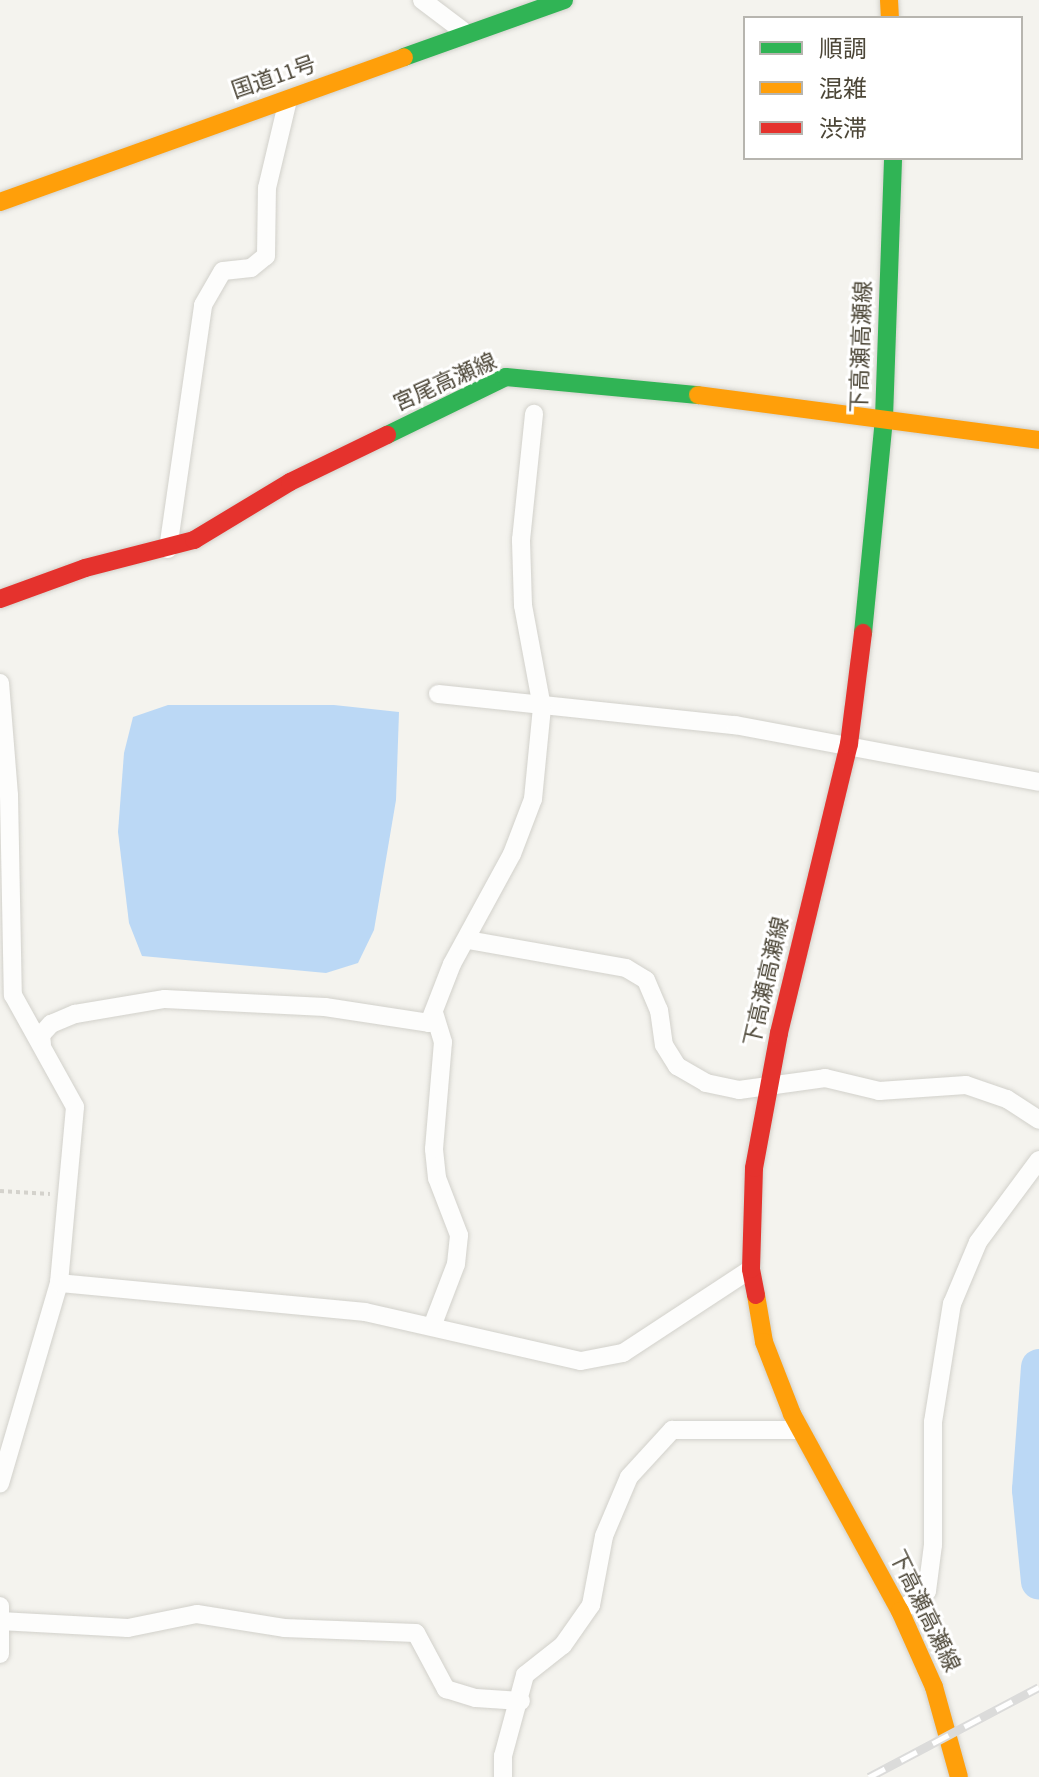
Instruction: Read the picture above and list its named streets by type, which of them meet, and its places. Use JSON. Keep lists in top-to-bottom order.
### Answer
{
  "streets": {
    "main road": ["国道11号", "下高瀬高瀬線", "宮尾高瀬線"]
  },
  "crossings": [
    ["下高瀬高瀬線", "宮尾高瀬線"]
  ],
  "legend": ["順調", "混雑", "渋滞"]
}
